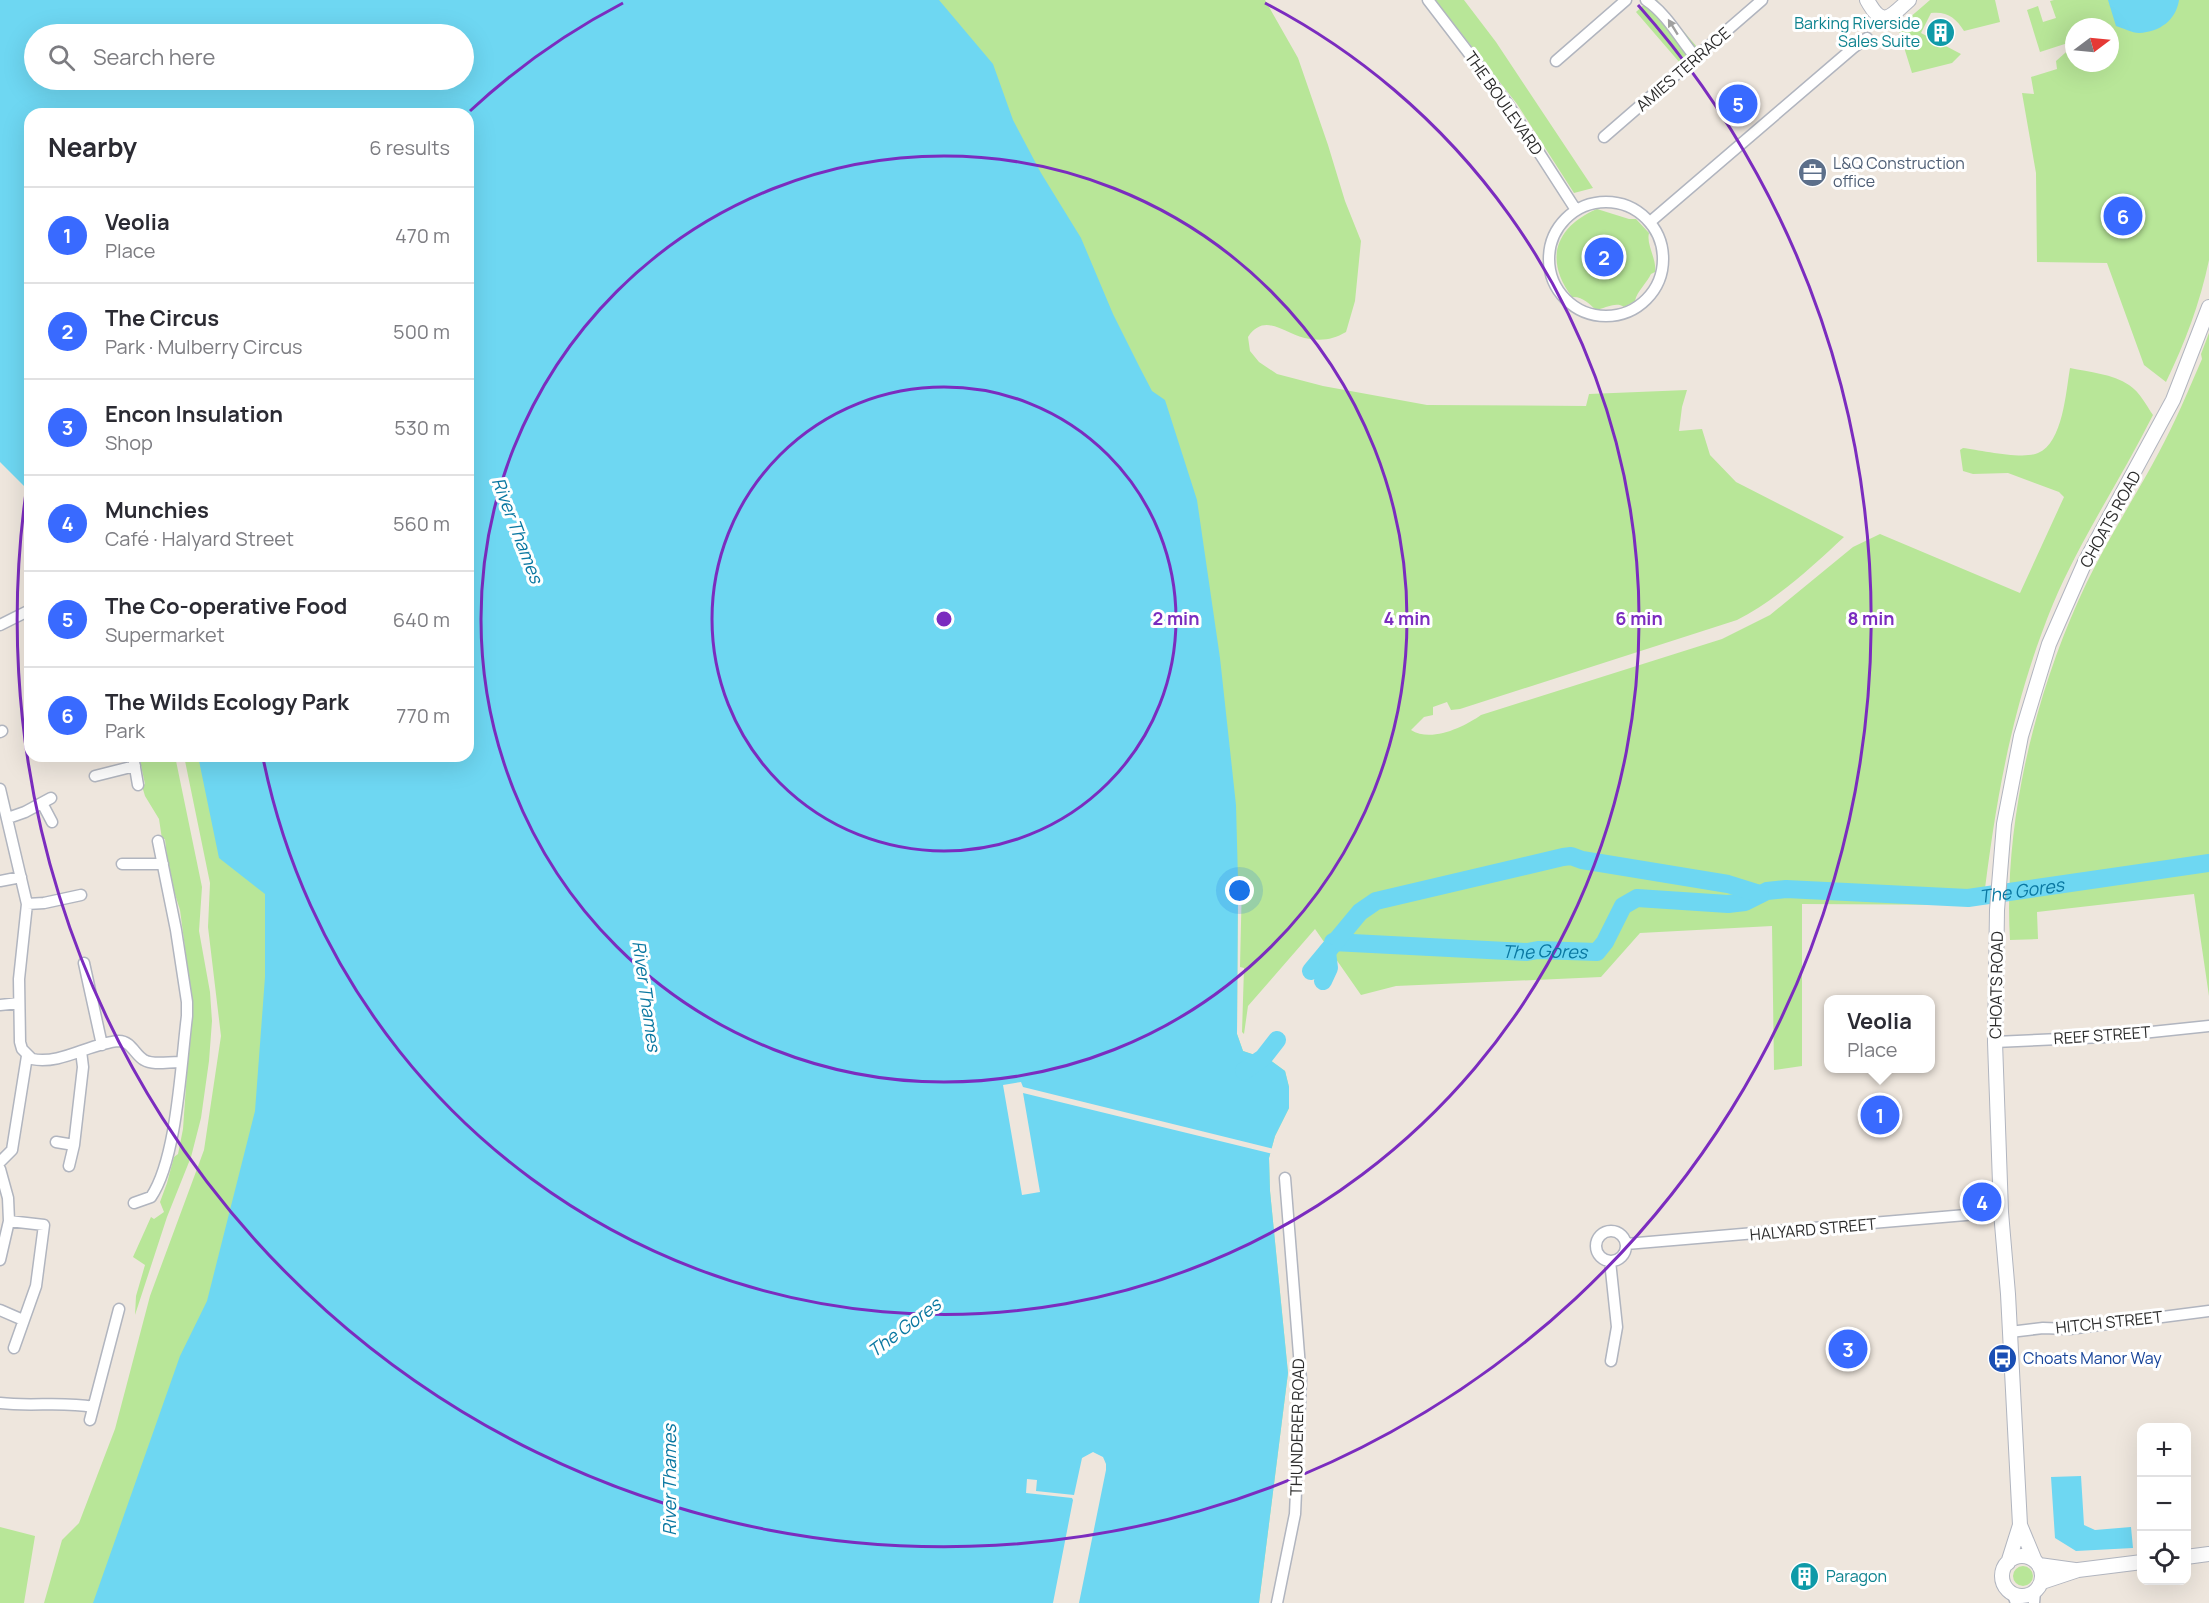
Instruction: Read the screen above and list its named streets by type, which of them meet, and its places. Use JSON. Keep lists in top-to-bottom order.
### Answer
{
  "streets": {
    "street": [
      "AMIES TERRACE",
      "THE BOULEVARD",
      "CHOATS ROAD",
      "REEF STREET",
      "HALYARD STREET",
      "HITCH STREET",
      "THUNDERER ROAD"
    ]
  },
  "crossings": [
    ["CHOATS ROAD", "REEF STREET"],
    ["CHOATS ROAD", "HALYARD STREET"],
    ["CHOATS ROAD", "HITCH STREET"]
  ],
  "water": ["River Thames", "The Gores"],
  "places": {
    "building": ["Barking Riverside Sales Suite", "Paragon"],
    "office": ["L&Q Construction office"],
    "bus stop": ["Choats Manor Way"]
  },
  "north": "right",
  "page": {
    "search": "Search here",
    "pins": [
      "5",
      "6",
      "2",
      "1",
      "4",
      "3"
    ],
    "heading": ["Nearby", "6 results"],
    "list": [
      {
        "mark": "1",
        "name": "Veolia",
        "note": "Place",
        "value": "470 m"
      },
      {
        "mark": "2",
        "name": "The Circus",
        "note": "Park · Mulberry Circus",
        "value": "500 m"
      },
      {
        "mark": "3",
        "name": "Encon Insulation",
        "note": "Shop",
        "value": "530 m"
      },
      {
        "mark": "4",
        "name": "Munchies",
        "note": "Café · Halyard Street",
        "value": "560 m"
      },
      {
        "mark": "5",
        "name": "The Co-operative Food",
        "note": "Supermarket",
        "value": "640 m"
      },
      {
        "mark": "6",
        "name": "The Wilds Ecology Park",
        "note": "Park",
        "value": "770 m"
      }
    ],
    "popup": ["Veolia", "Place"],
    "map_buttons": ["+", "−"]
  },
  "rings": [
    "2 min",
    "4 min",
    "6 min",
    "8 min"
  ]
}
